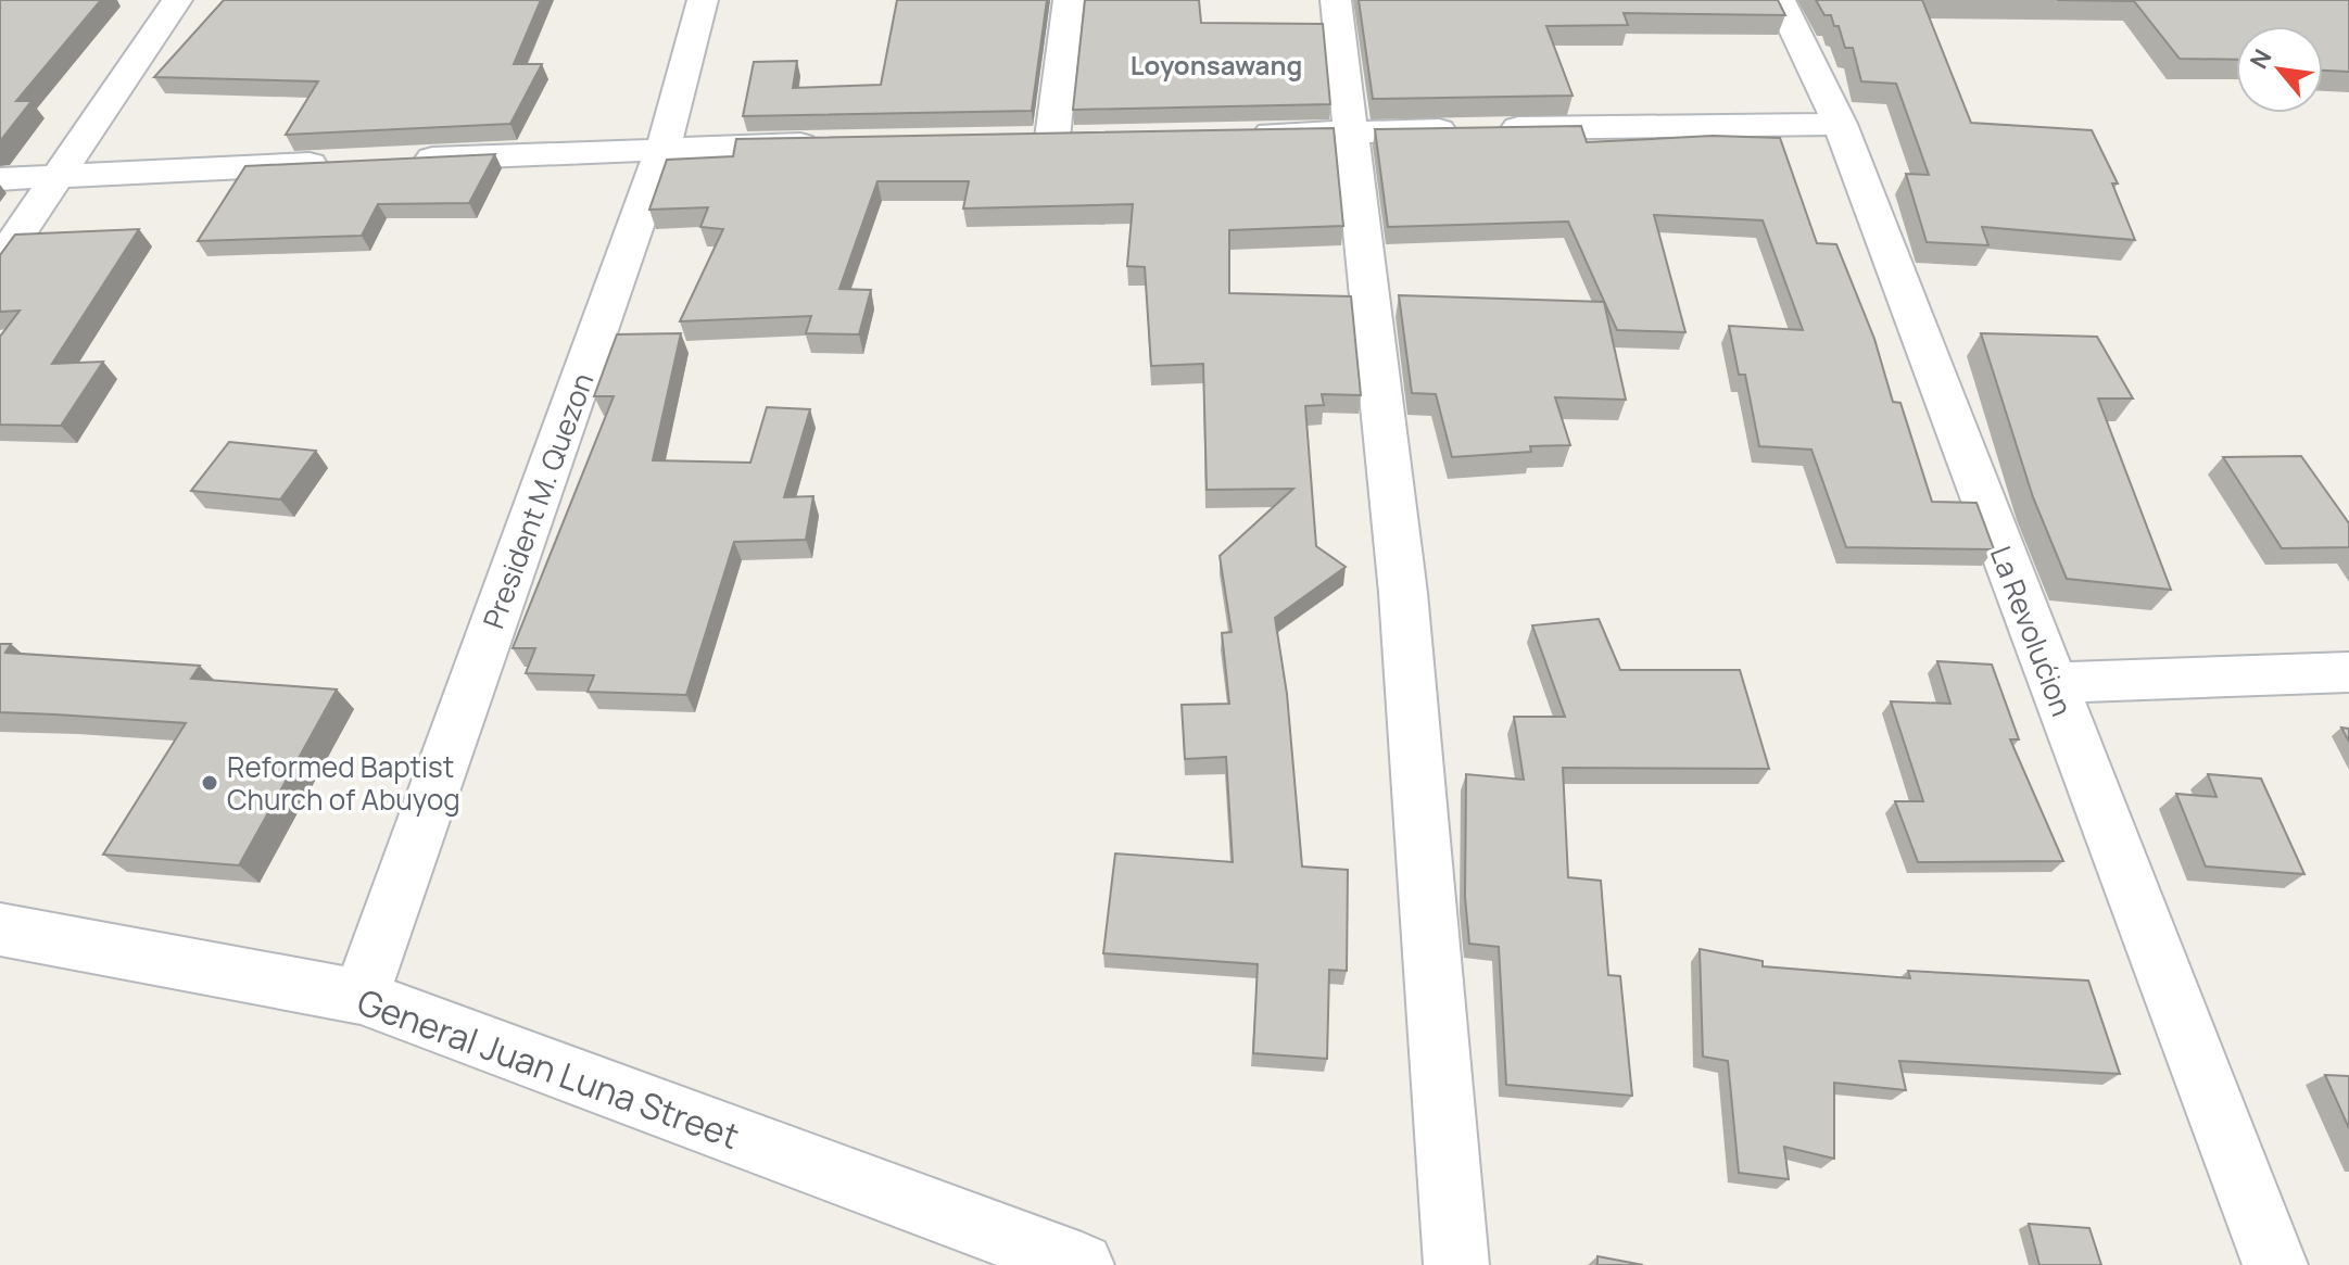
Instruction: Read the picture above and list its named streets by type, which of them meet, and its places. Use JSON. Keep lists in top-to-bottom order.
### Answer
{
  "streets": {
    "street": ["President M. Quezon", "La Revolućion", "General Juan Luna Street"]
  },
  "crossings": [
    ["President M. Quezon", "General Juan Luna Street"]
  ],
  "districts": ["Loyonsawang"],
  "places": ["Reformed Baptist Church of Abuyog"],
  "north": "top left"
}
